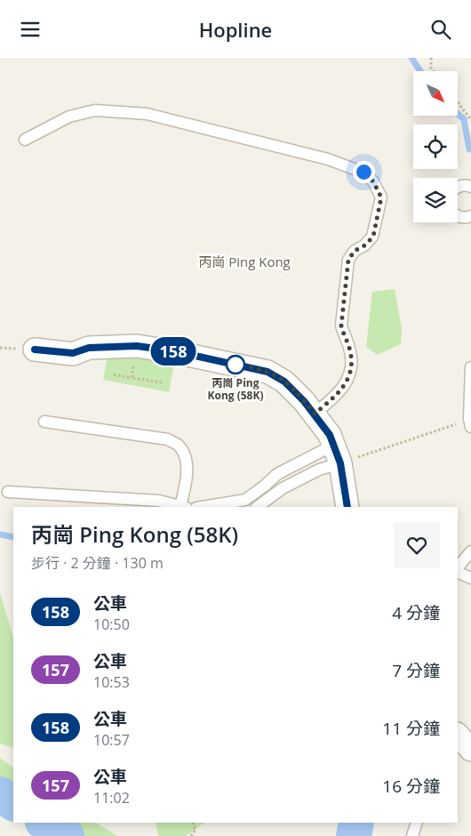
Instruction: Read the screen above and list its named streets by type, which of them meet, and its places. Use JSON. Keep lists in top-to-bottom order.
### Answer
{
  "districts": ["丙崗 Ping Kong"],
  "places": ["丙崗 Ping Kong (58K)"],
  "lines": ["bus line 158"],
  "north": "bottom right",
  "page": {
    "header": "Hopline",
    "on_map": "158",
    "heading": ["丙崗 Ping Kong (58K)", "步行 · 2 分鐘 · 130 m"],
    "list": [
      {
        "mark": "158",
        "name": "公車",
        "note": "10:50",
        "value": "4 分鐘"
      },
      {
        "mark": "157",
        "name": "公車",
        "note": "10:53",
        "value": "7 分鐘"
      },
      {
        "mark": "158",
        "name": "公車",
        "note": "10:57",
        "value": "11 分鐘"
      },
      {
        "mark": "157",
        "name": "公車",
        "note": "11:02",
        "value": "16 分鐘"
      }
    ]
  }
}
